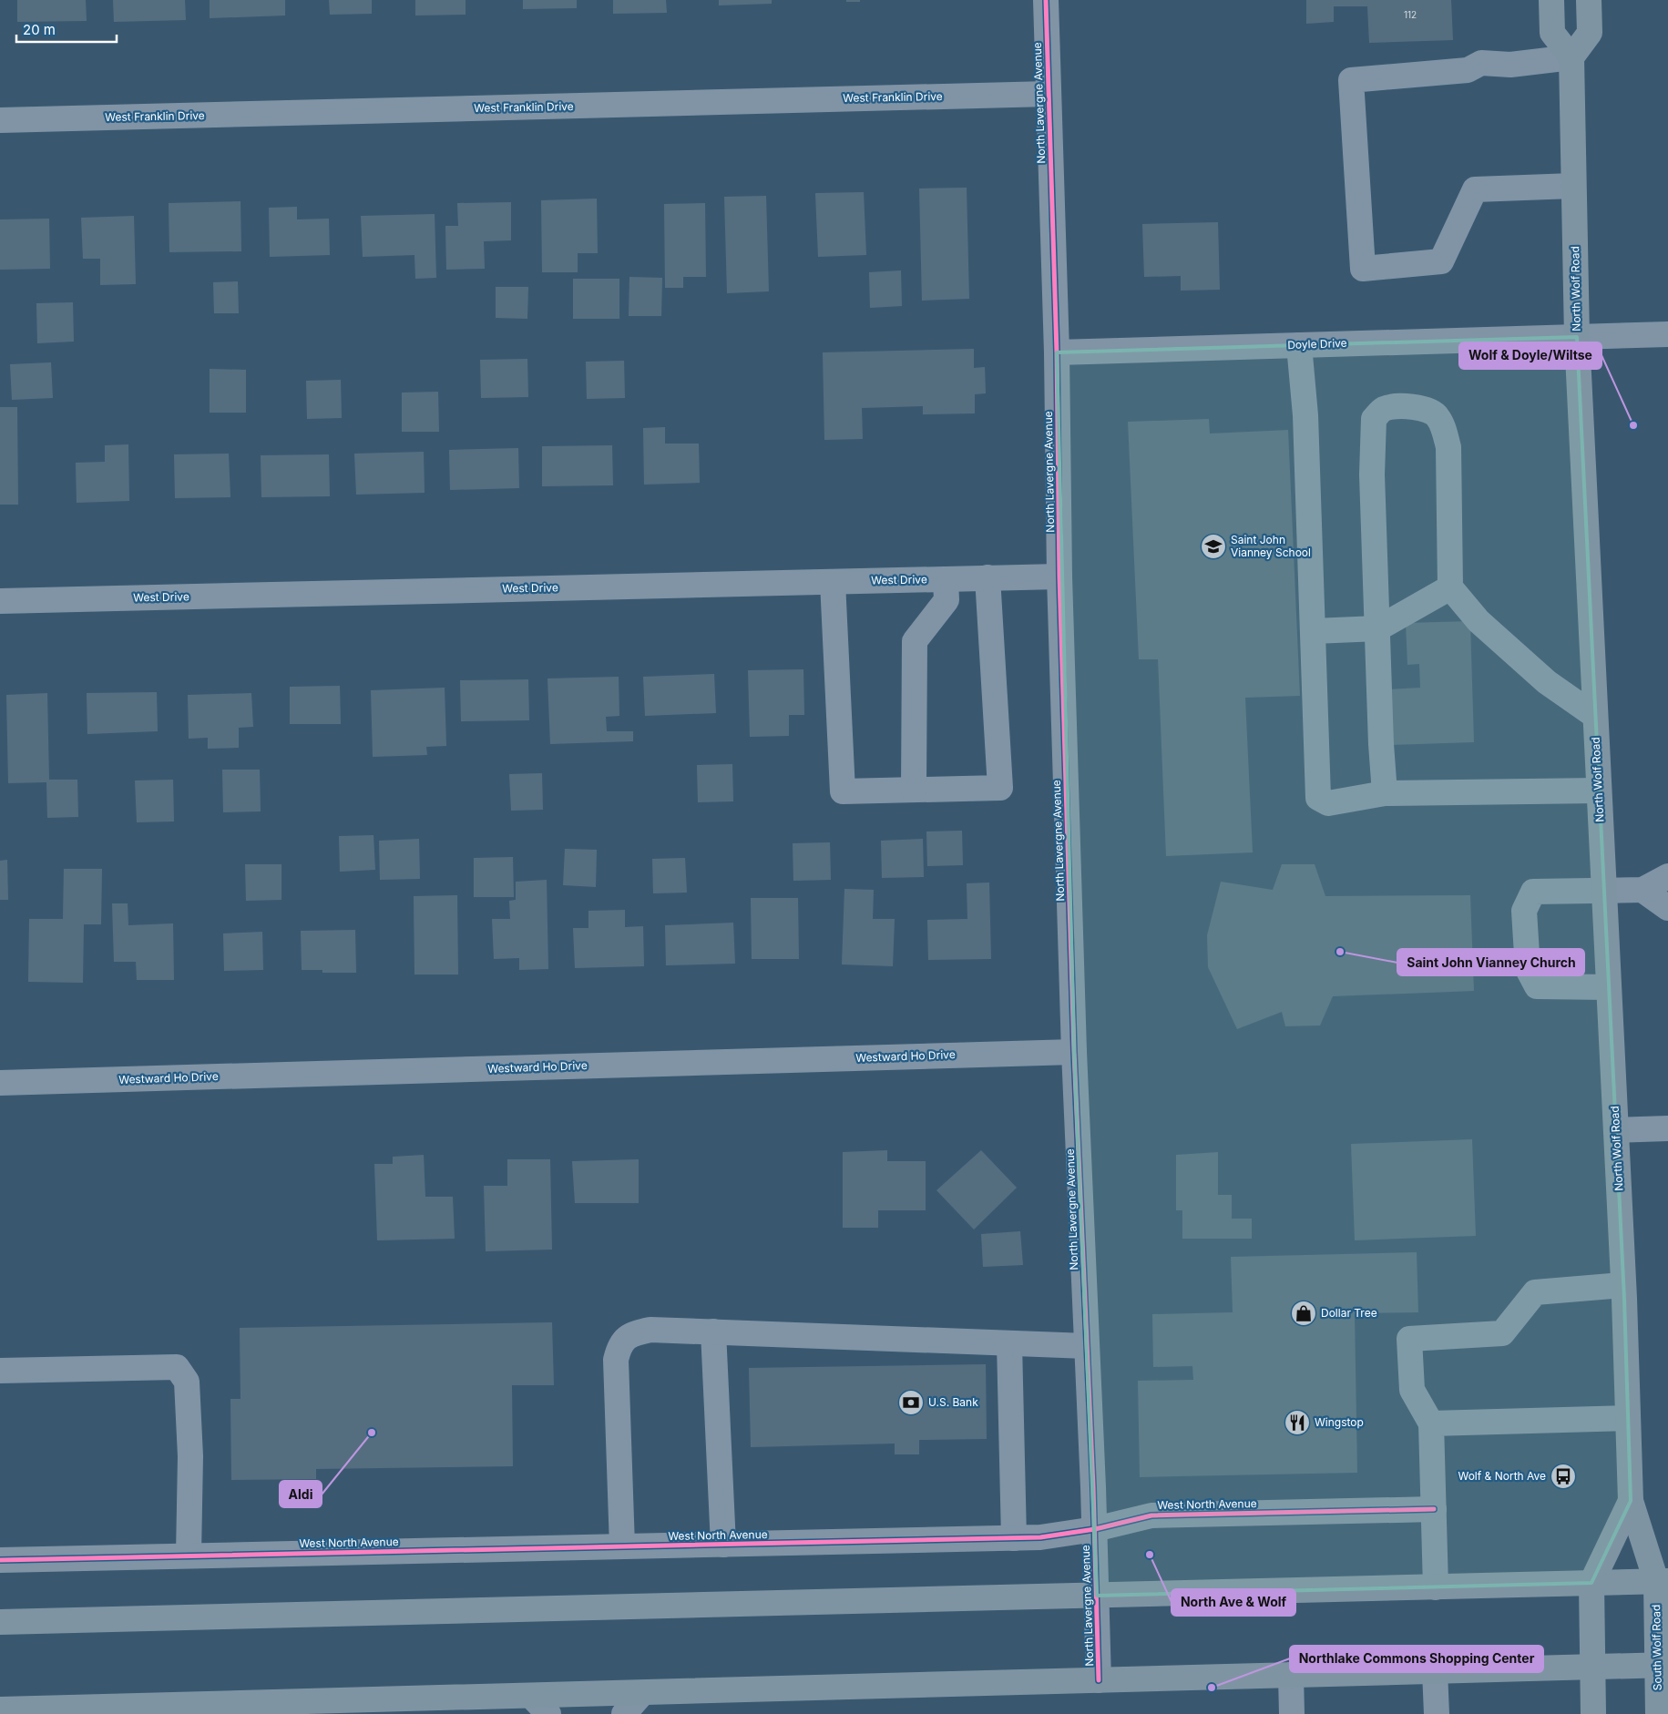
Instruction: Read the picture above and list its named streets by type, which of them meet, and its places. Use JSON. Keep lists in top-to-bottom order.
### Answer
{
  "streets": {
    "main road": ["North Wolf Road", "South Wolf Road"],
    "street": [
      "West Franklin Drive",
      "North Lavergne Avenue",
      "Doyle Drive",
      "West Drive",
      "Westward Ho Drive",
      "West North Avenue"
    ]
  },
  "crossings": [
    ["West Franklin Drive", "North Lavergne Avenue"],
    ["North Lavergne Avenue", "Doyle Drive"],
    ["North Lavergne Avenue", "West Drive"],
    ["North Lavergne Avenue", "Westward Ho Drive"],
    ["North Lavergne Avenue", "West North Avenue"],
    ["North Wolf Road", "Doyle Drive"],
    ["North Wolf Road", "South Wolf Road"]
  ],
  "places": {
    "other": [
      "Wolf & Doyle/Wiltse",
      "Saint John Vianney Church",
      "Aldi",
      "North Ave & Wolf",
      "Northlake Commons Shopping Center"
    ],
    "school or university": ["Saint John Vianney School"],
    "shop": ["Dollar Tree"],
    "bank": ["U.S. Bank"],
    "restaurant": ["Wingstop"],
    "bus stop": ["Wolf & North Ave"]
  },
  "house_numbers": ["112"],
  "scale_bar": "20 m"
}
